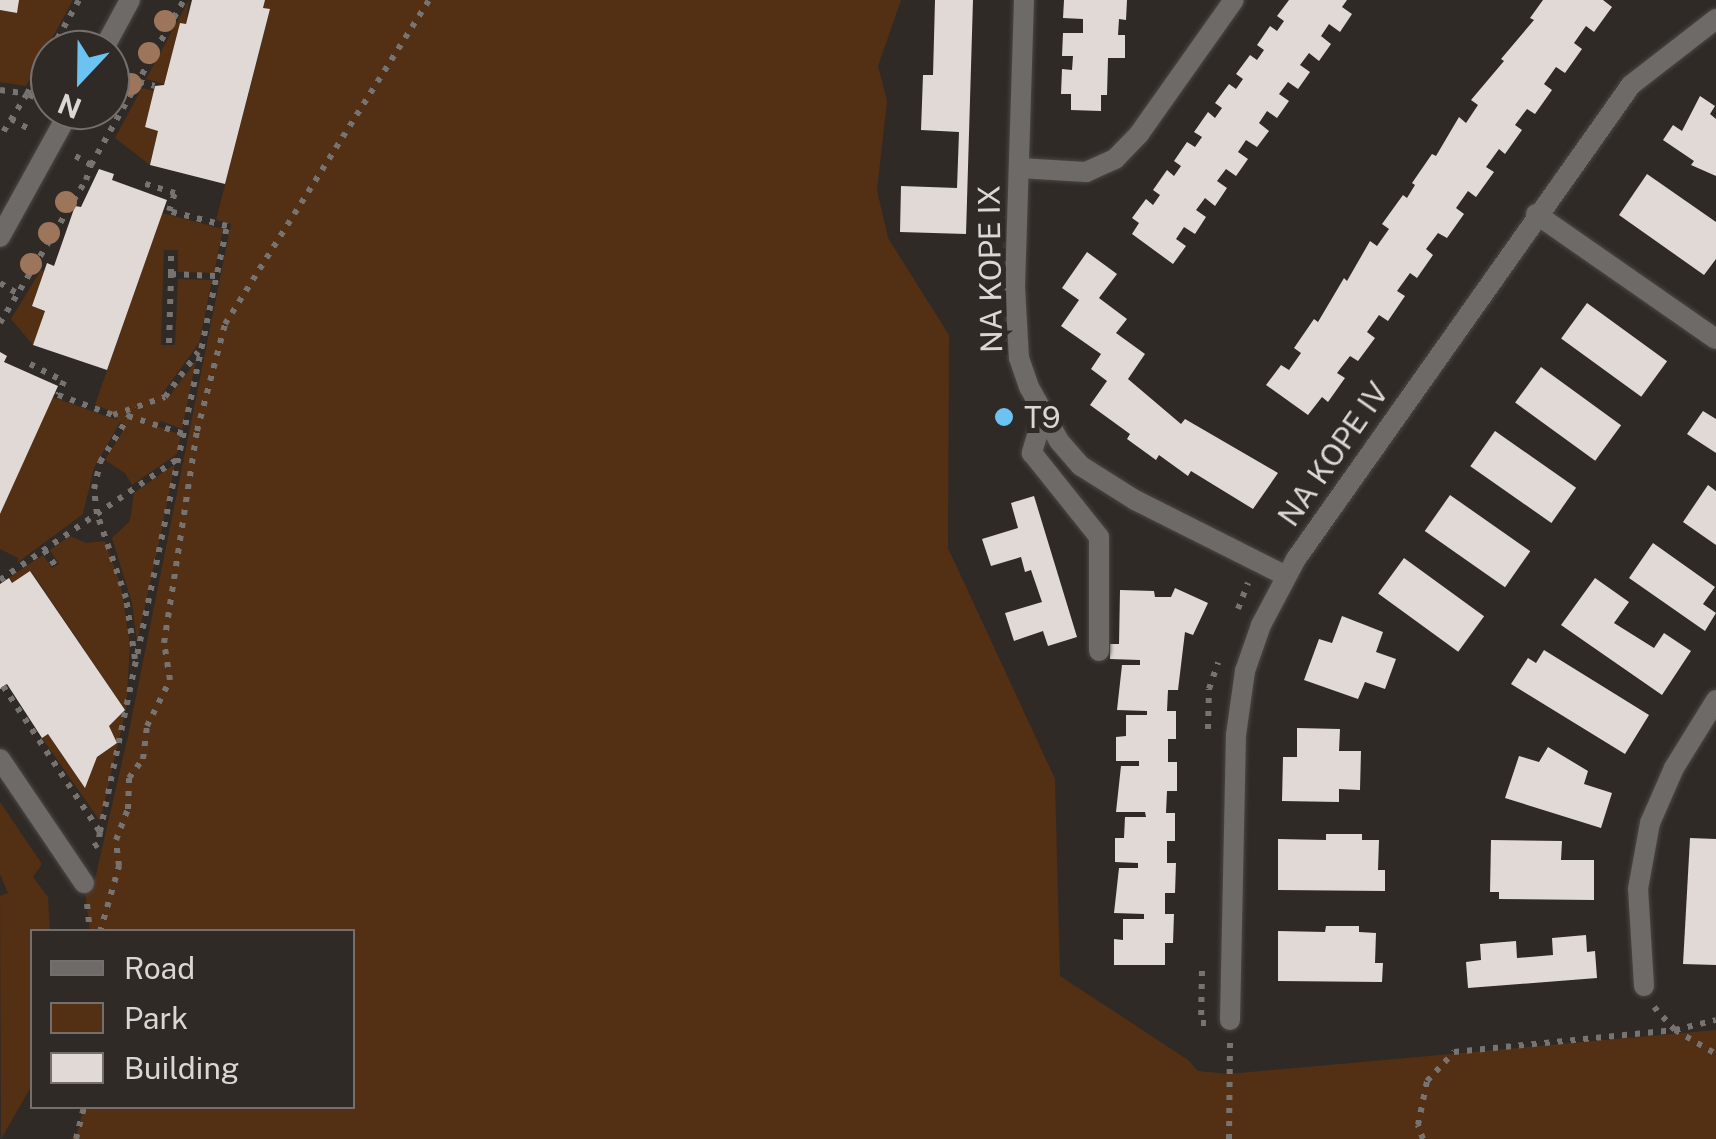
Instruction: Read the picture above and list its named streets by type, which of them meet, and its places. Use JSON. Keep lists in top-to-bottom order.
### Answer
{
  "streets": {
    "street": ["NA KOPE IX", "NA KOPE IV"]
  },
  "crossings": [
    ["NA KOPE IX", "NA KOPE IV"]
  ],
  "places": ["T9"],
  "legend": ["Road", "Park", "Building"],
  "north": "bottom"
}
